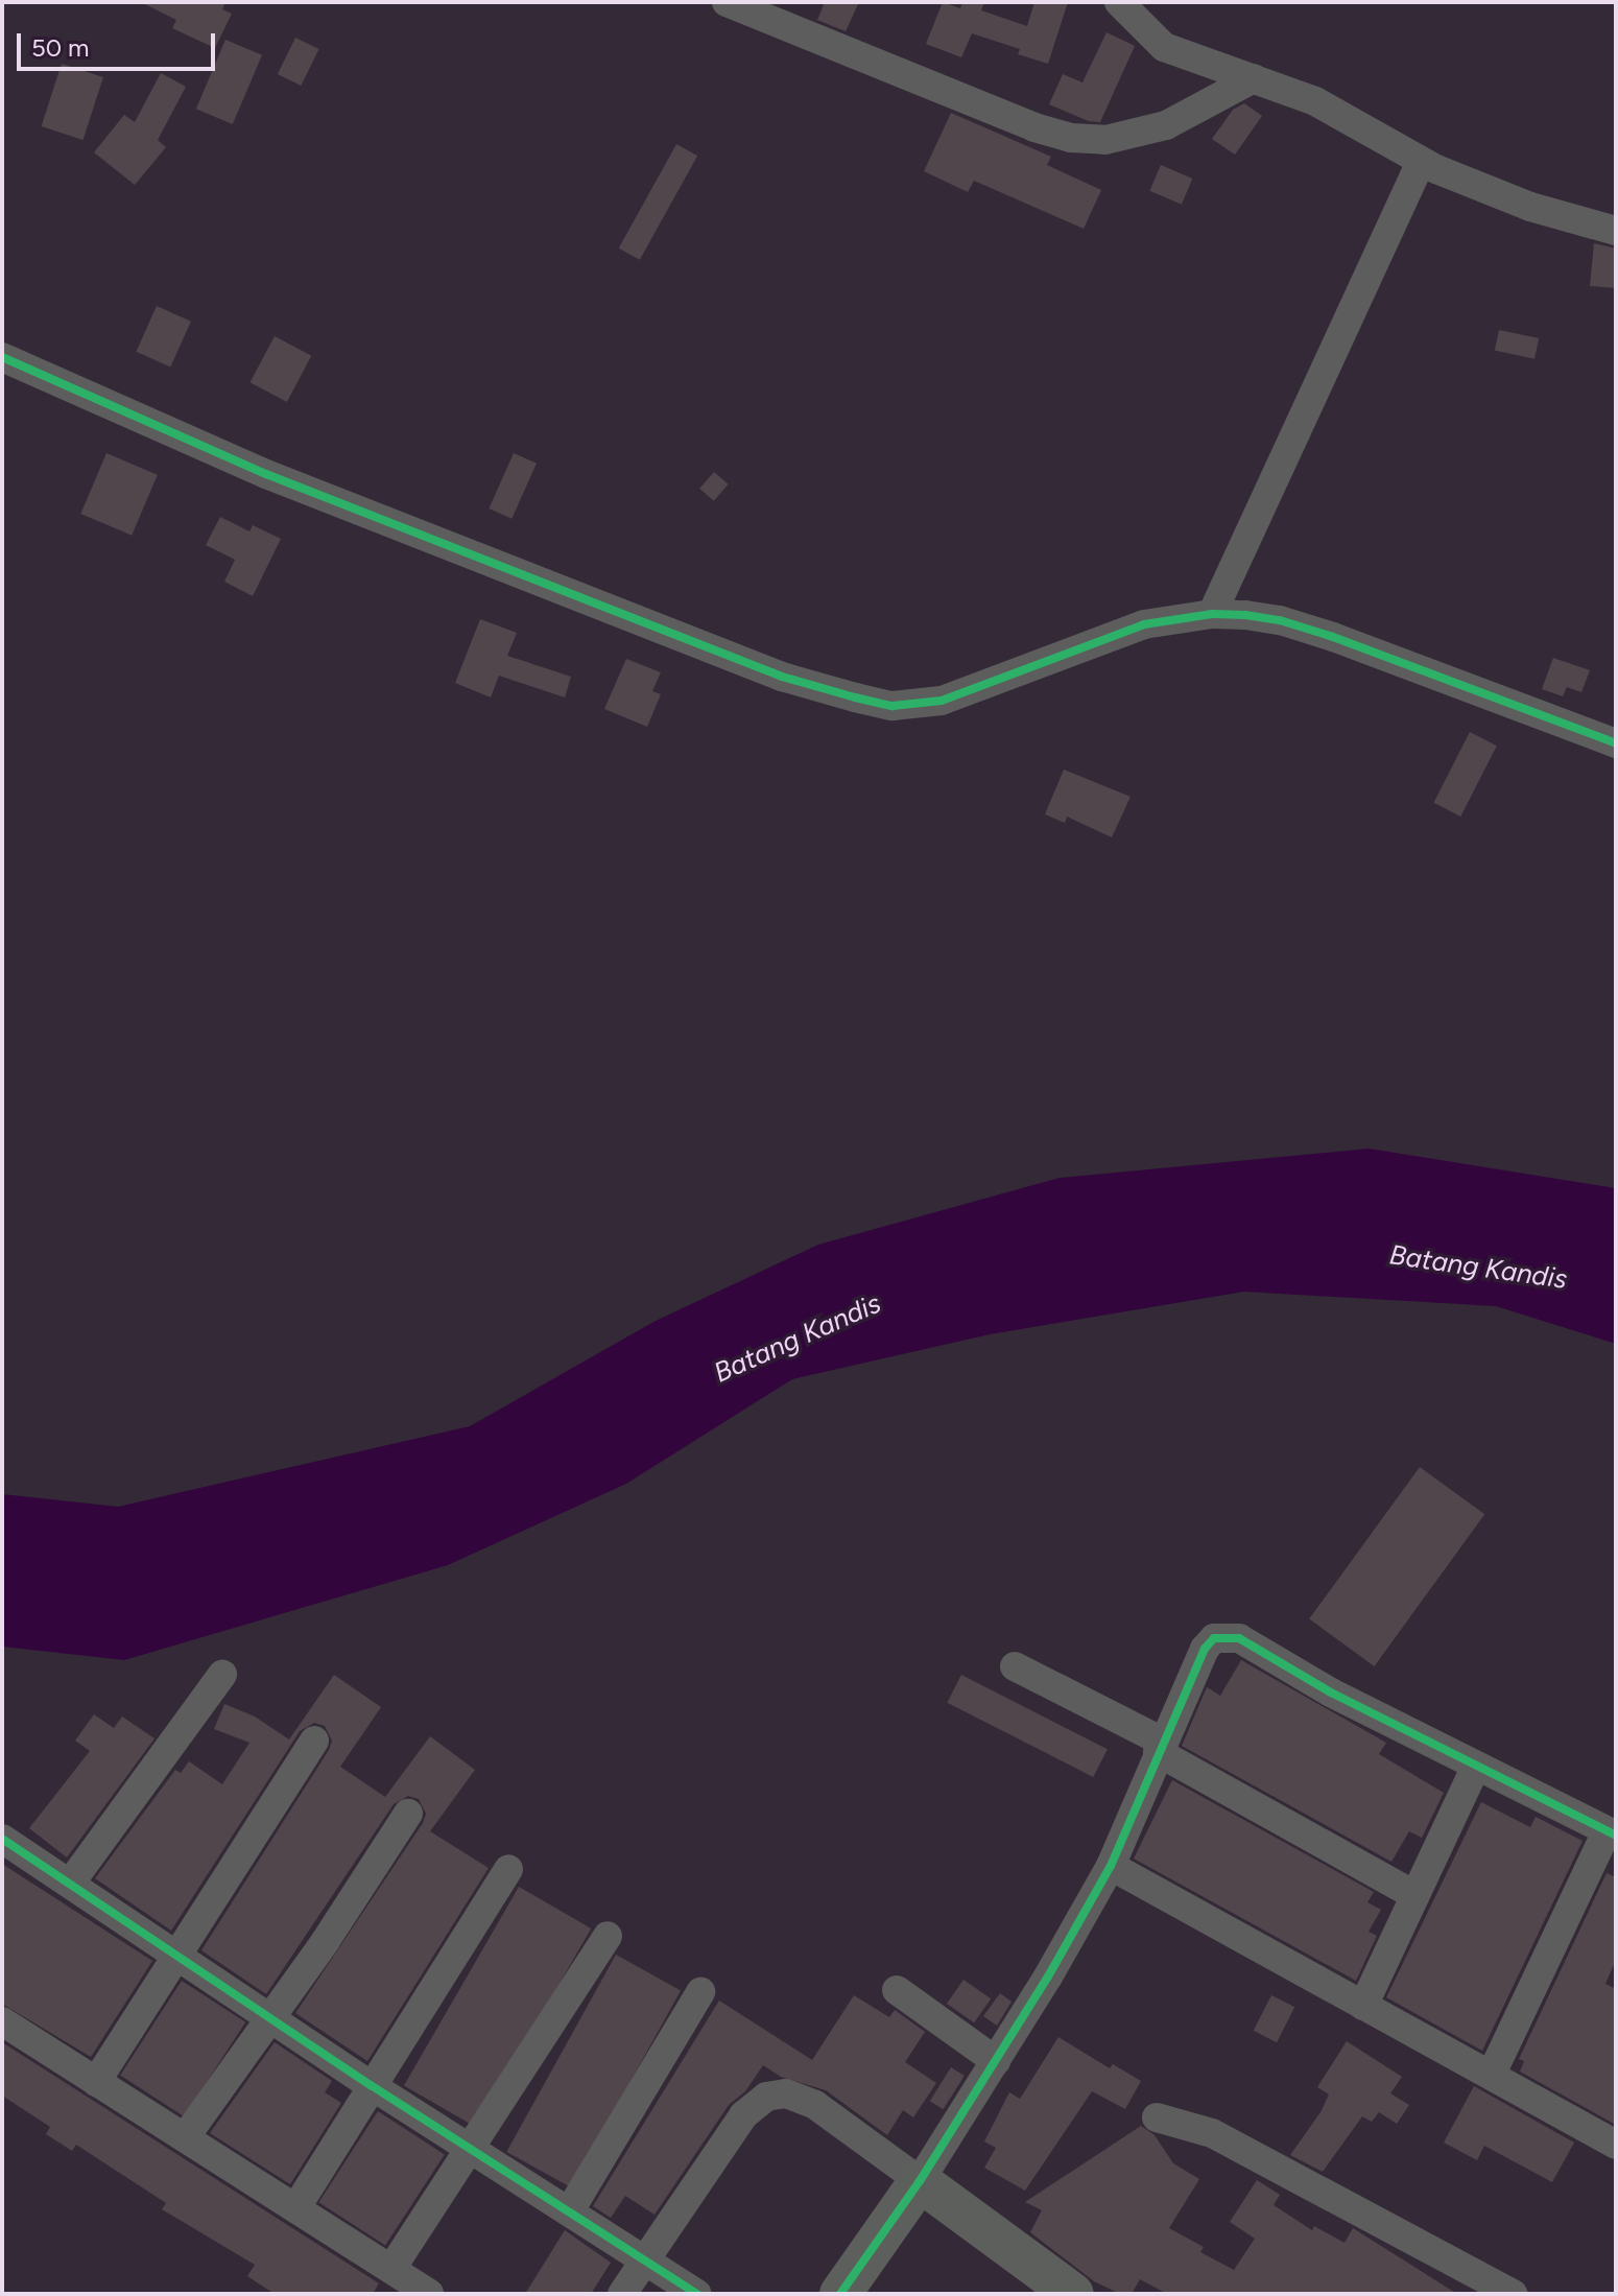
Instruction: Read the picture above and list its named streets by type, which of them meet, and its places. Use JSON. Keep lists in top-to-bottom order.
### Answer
{
  "water": ["Batang Kandis"],
  "scale_bar": "50 m"
}
